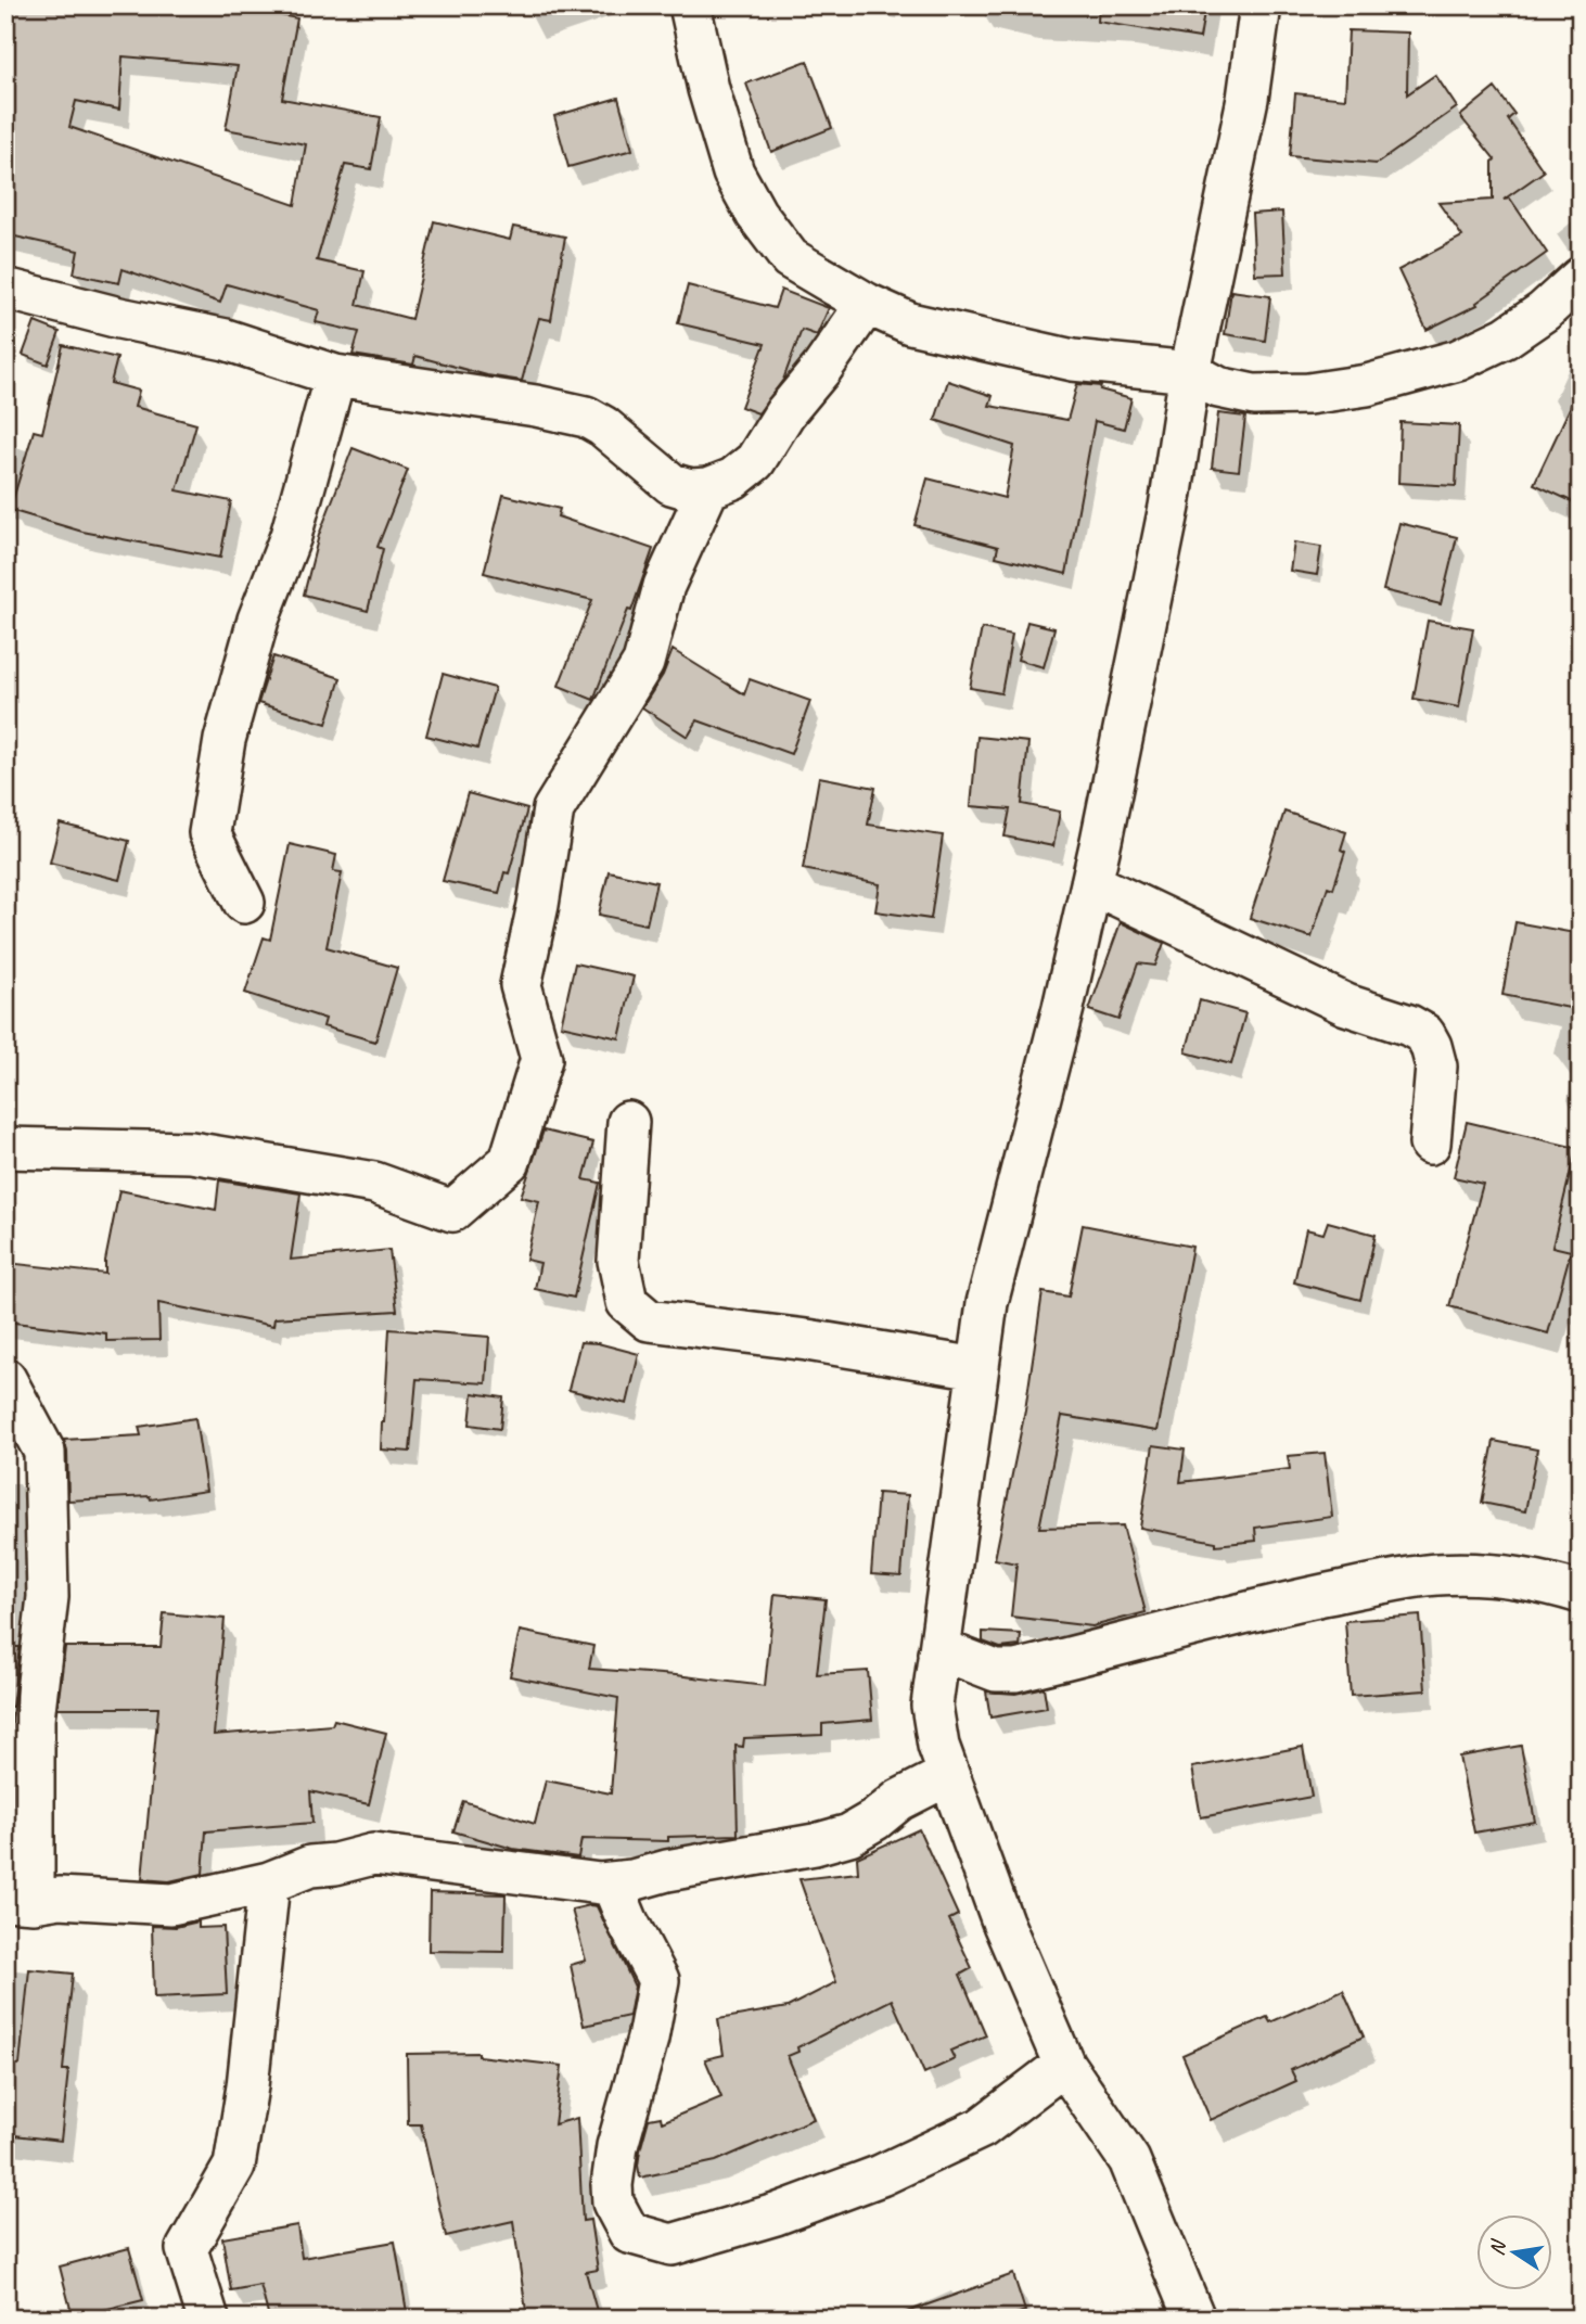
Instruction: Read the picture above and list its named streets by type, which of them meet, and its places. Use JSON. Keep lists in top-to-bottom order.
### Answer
{
  "north": "left"
}
